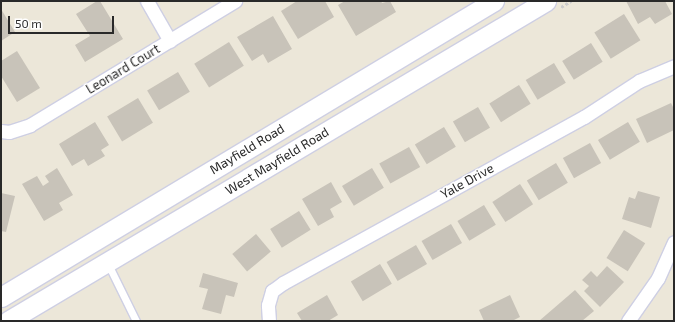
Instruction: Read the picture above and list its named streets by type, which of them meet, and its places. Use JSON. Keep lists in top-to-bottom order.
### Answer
{
  "streets": {
    "main road": ["Mayfield Road", "West Mayfield Road"],
    "street": ["Leonard Court", "Yale Drive"]
  },
  "scale_bar": "50 m"
}
